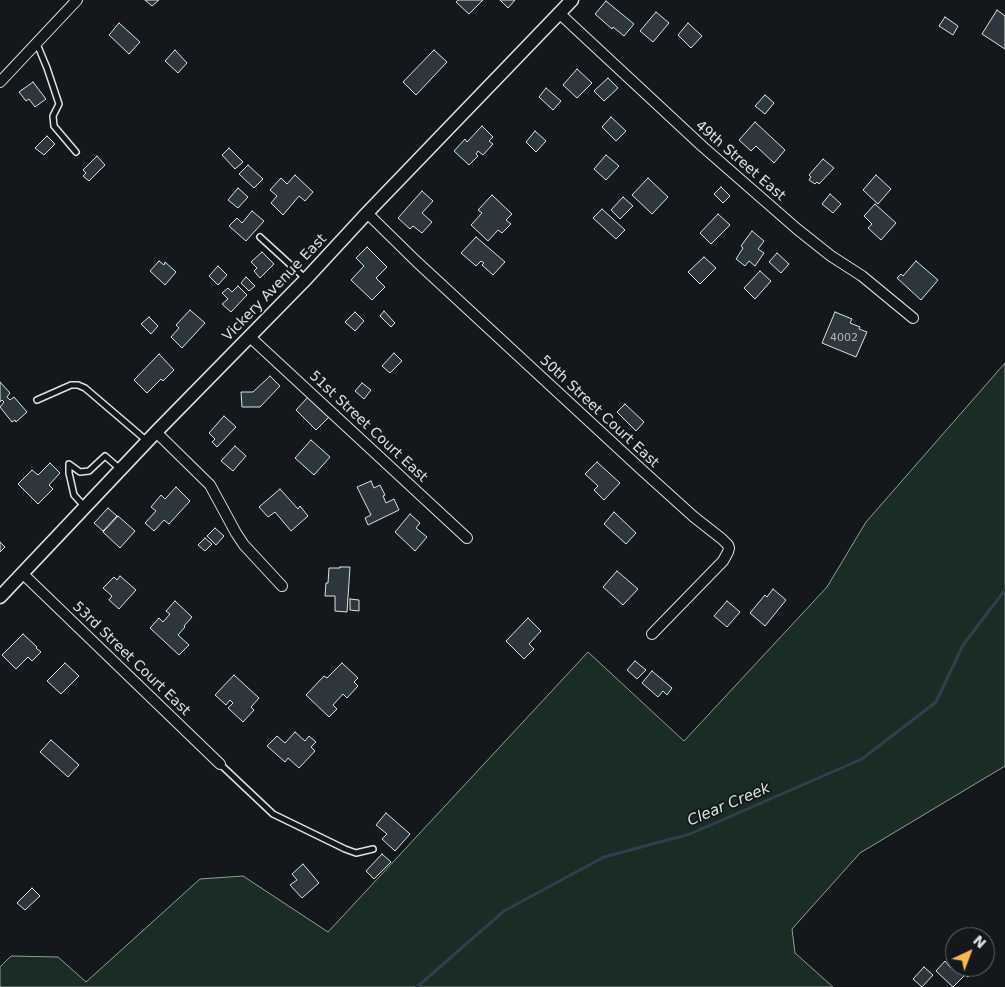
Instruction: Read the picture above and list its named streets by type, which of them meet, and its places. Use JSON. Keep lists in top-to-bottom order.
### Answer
{
  "streets": {
    "street": [
      "49th Street East",
      "Vickery Avenue East",
      "50th Street Court East",
      "51st Street Court East",
      "53rd Street Court East"
    ]
  },
  "crossings": [
    ["49th Street East", "Vickery Avenue East"],
    ["Vickery Avenue East", "50th Street Court East"],
    ["Vickery Avenue East", "51st Street Court East"],
    ["Vickery Avenue East", "53rd Street Court East"]
  ],
  "water": ["Clear Creek"],
  "house_numbers": ["4002"],
  "north": "top right"
}
